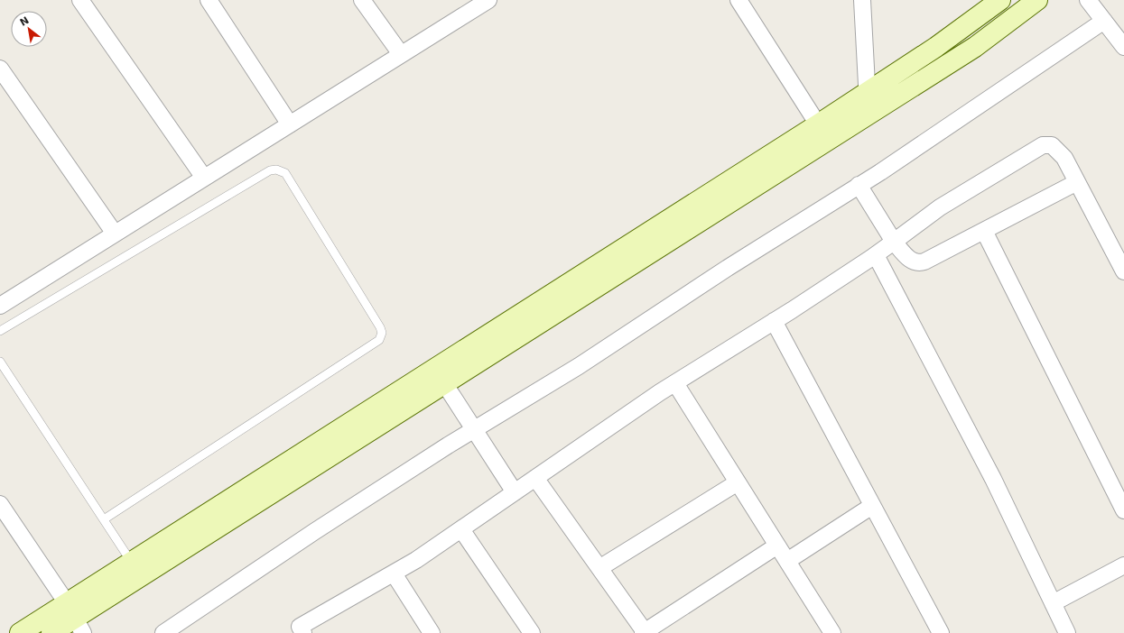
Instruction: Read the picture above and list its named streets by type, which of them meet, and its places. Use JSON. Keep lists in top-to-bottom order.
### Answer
{
  "north": "top left"
}
